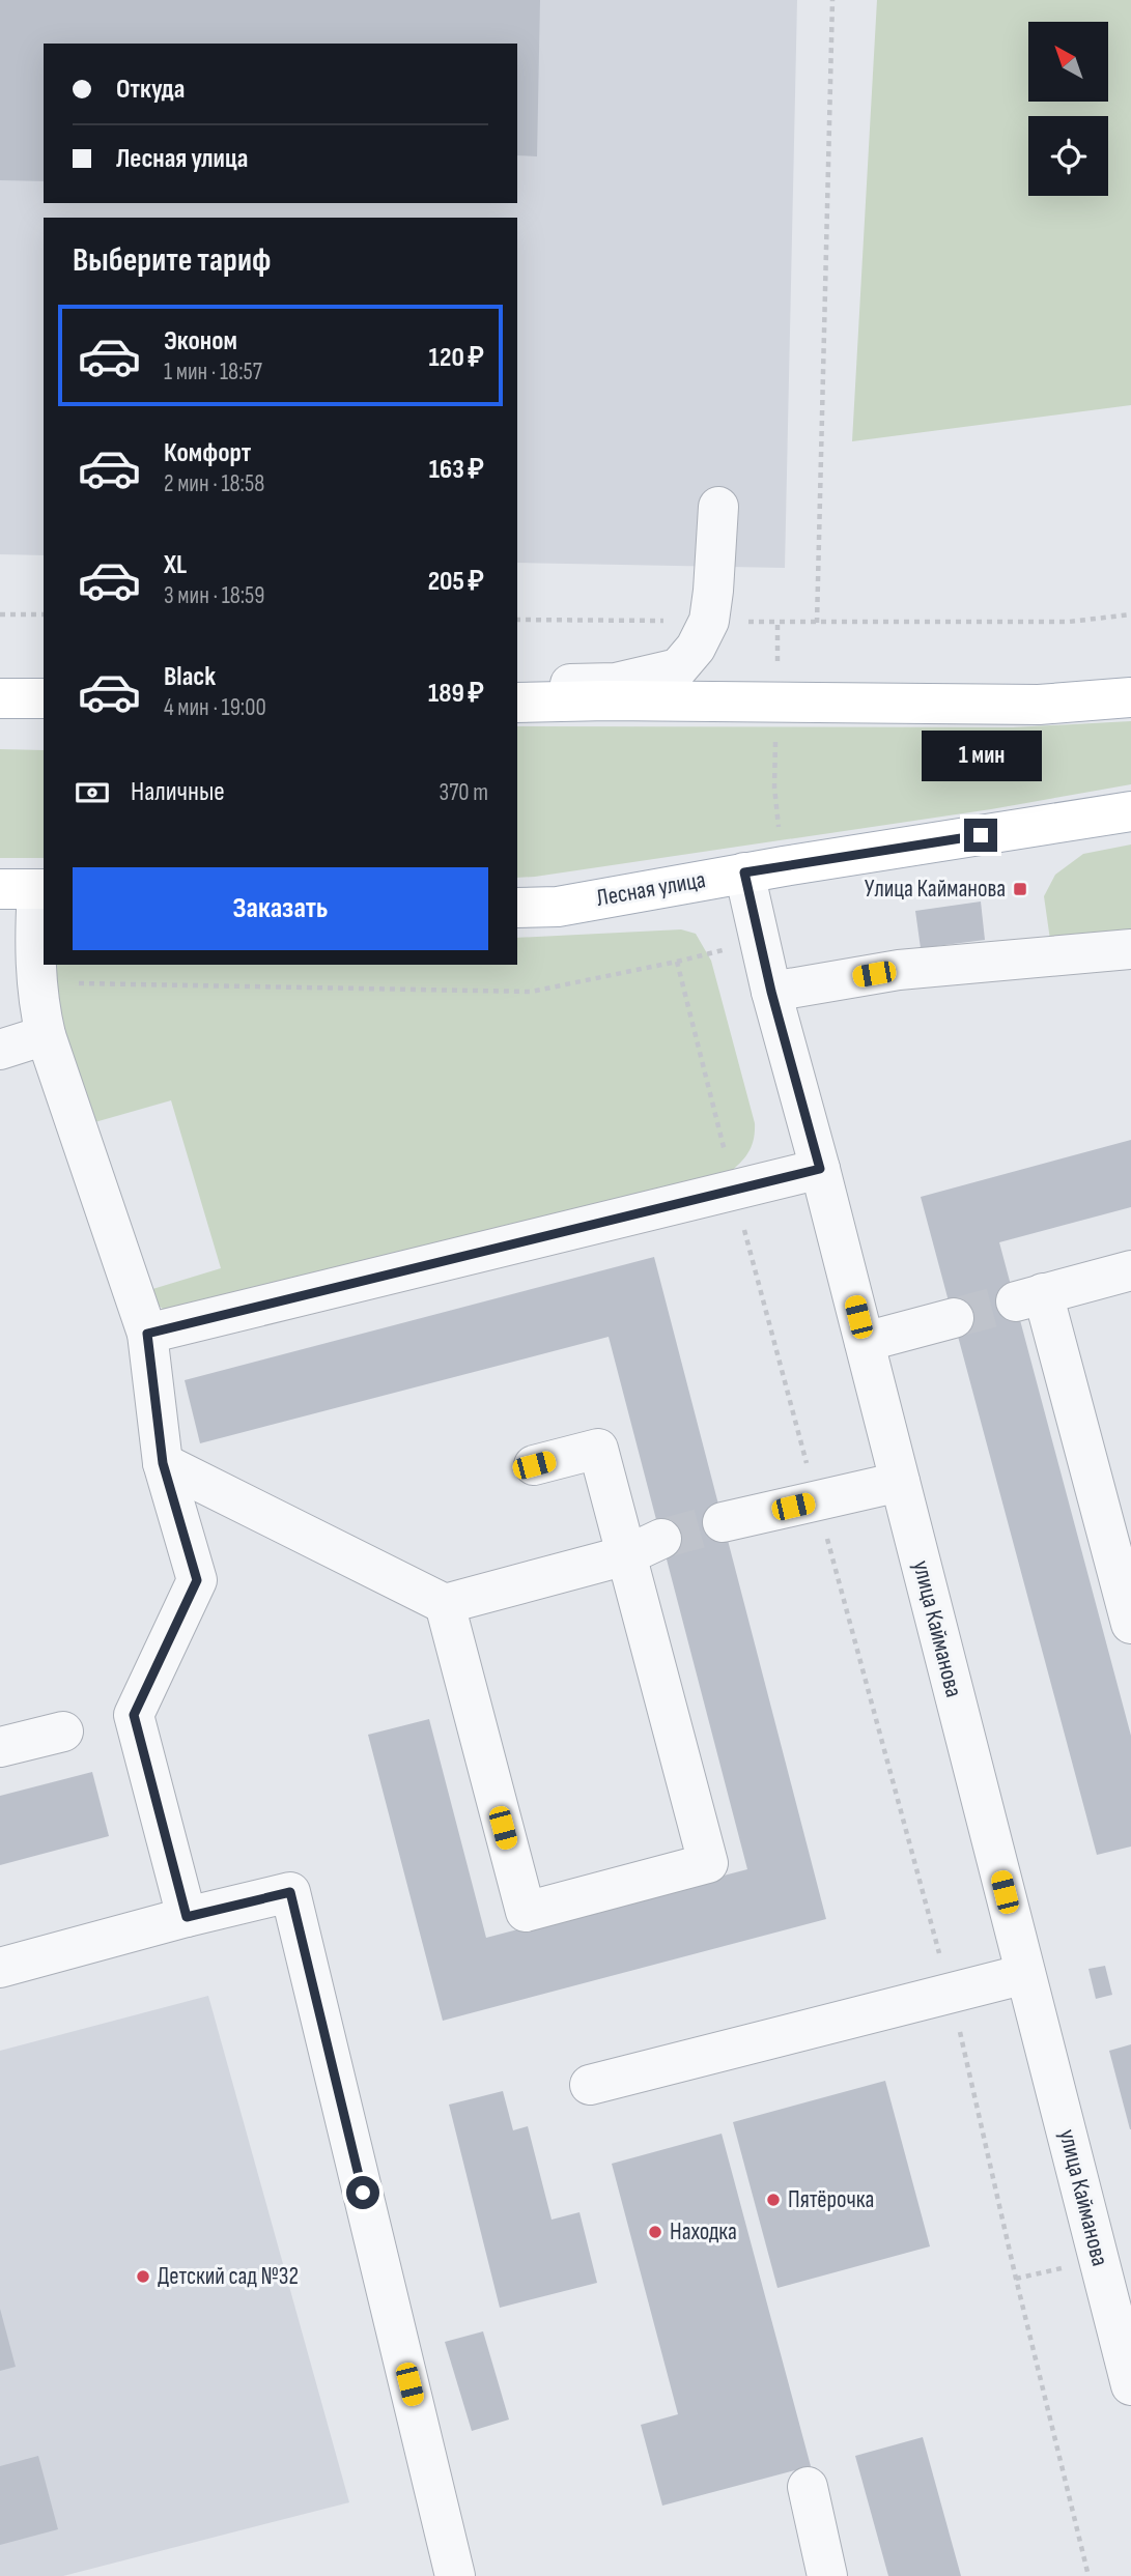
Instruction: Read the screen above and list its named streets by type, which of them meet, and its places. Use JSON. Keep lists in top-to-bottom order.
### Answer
{
  "streets": {
    "main road": ["Лесная улица"],
    "street": ["улица Кайманова"]
  },
  "crossings": [
    ["Лесная улица", "улица Кайманова"]
  ],
  "places": {
    "transit": ["Улица Кайманова"],
    "other": ["Пятёрочка", "Находка", "Детский сад №32"]
  },
  "north": "top left",
  "page": {
    "banner": ["Откуда", "Лесная улица"],
    "heading": "Выберите тариф",
    "list": [
      {
        "name": "Эконом",
        "note": "1 мин · 18:57",
        "value": "120 ₽"
      },
      {
        "name": "Комфорт",
        "note": "2 мин · 18:58",
        "value": "163 ₽"
      },
      {
        "name": "XL",
        "note": "3 мин · 18:59",
        "value": "205 ₽"
      },
      {
        "name": "Black",
        "note": "4 мин · 19:00",
        "value": "189 ₽"
      }
    ],
    "bubble": "1 мин",
    "pay": ["Наличные", "370 m"],
    "buttons": "Заказать"
  }
}
